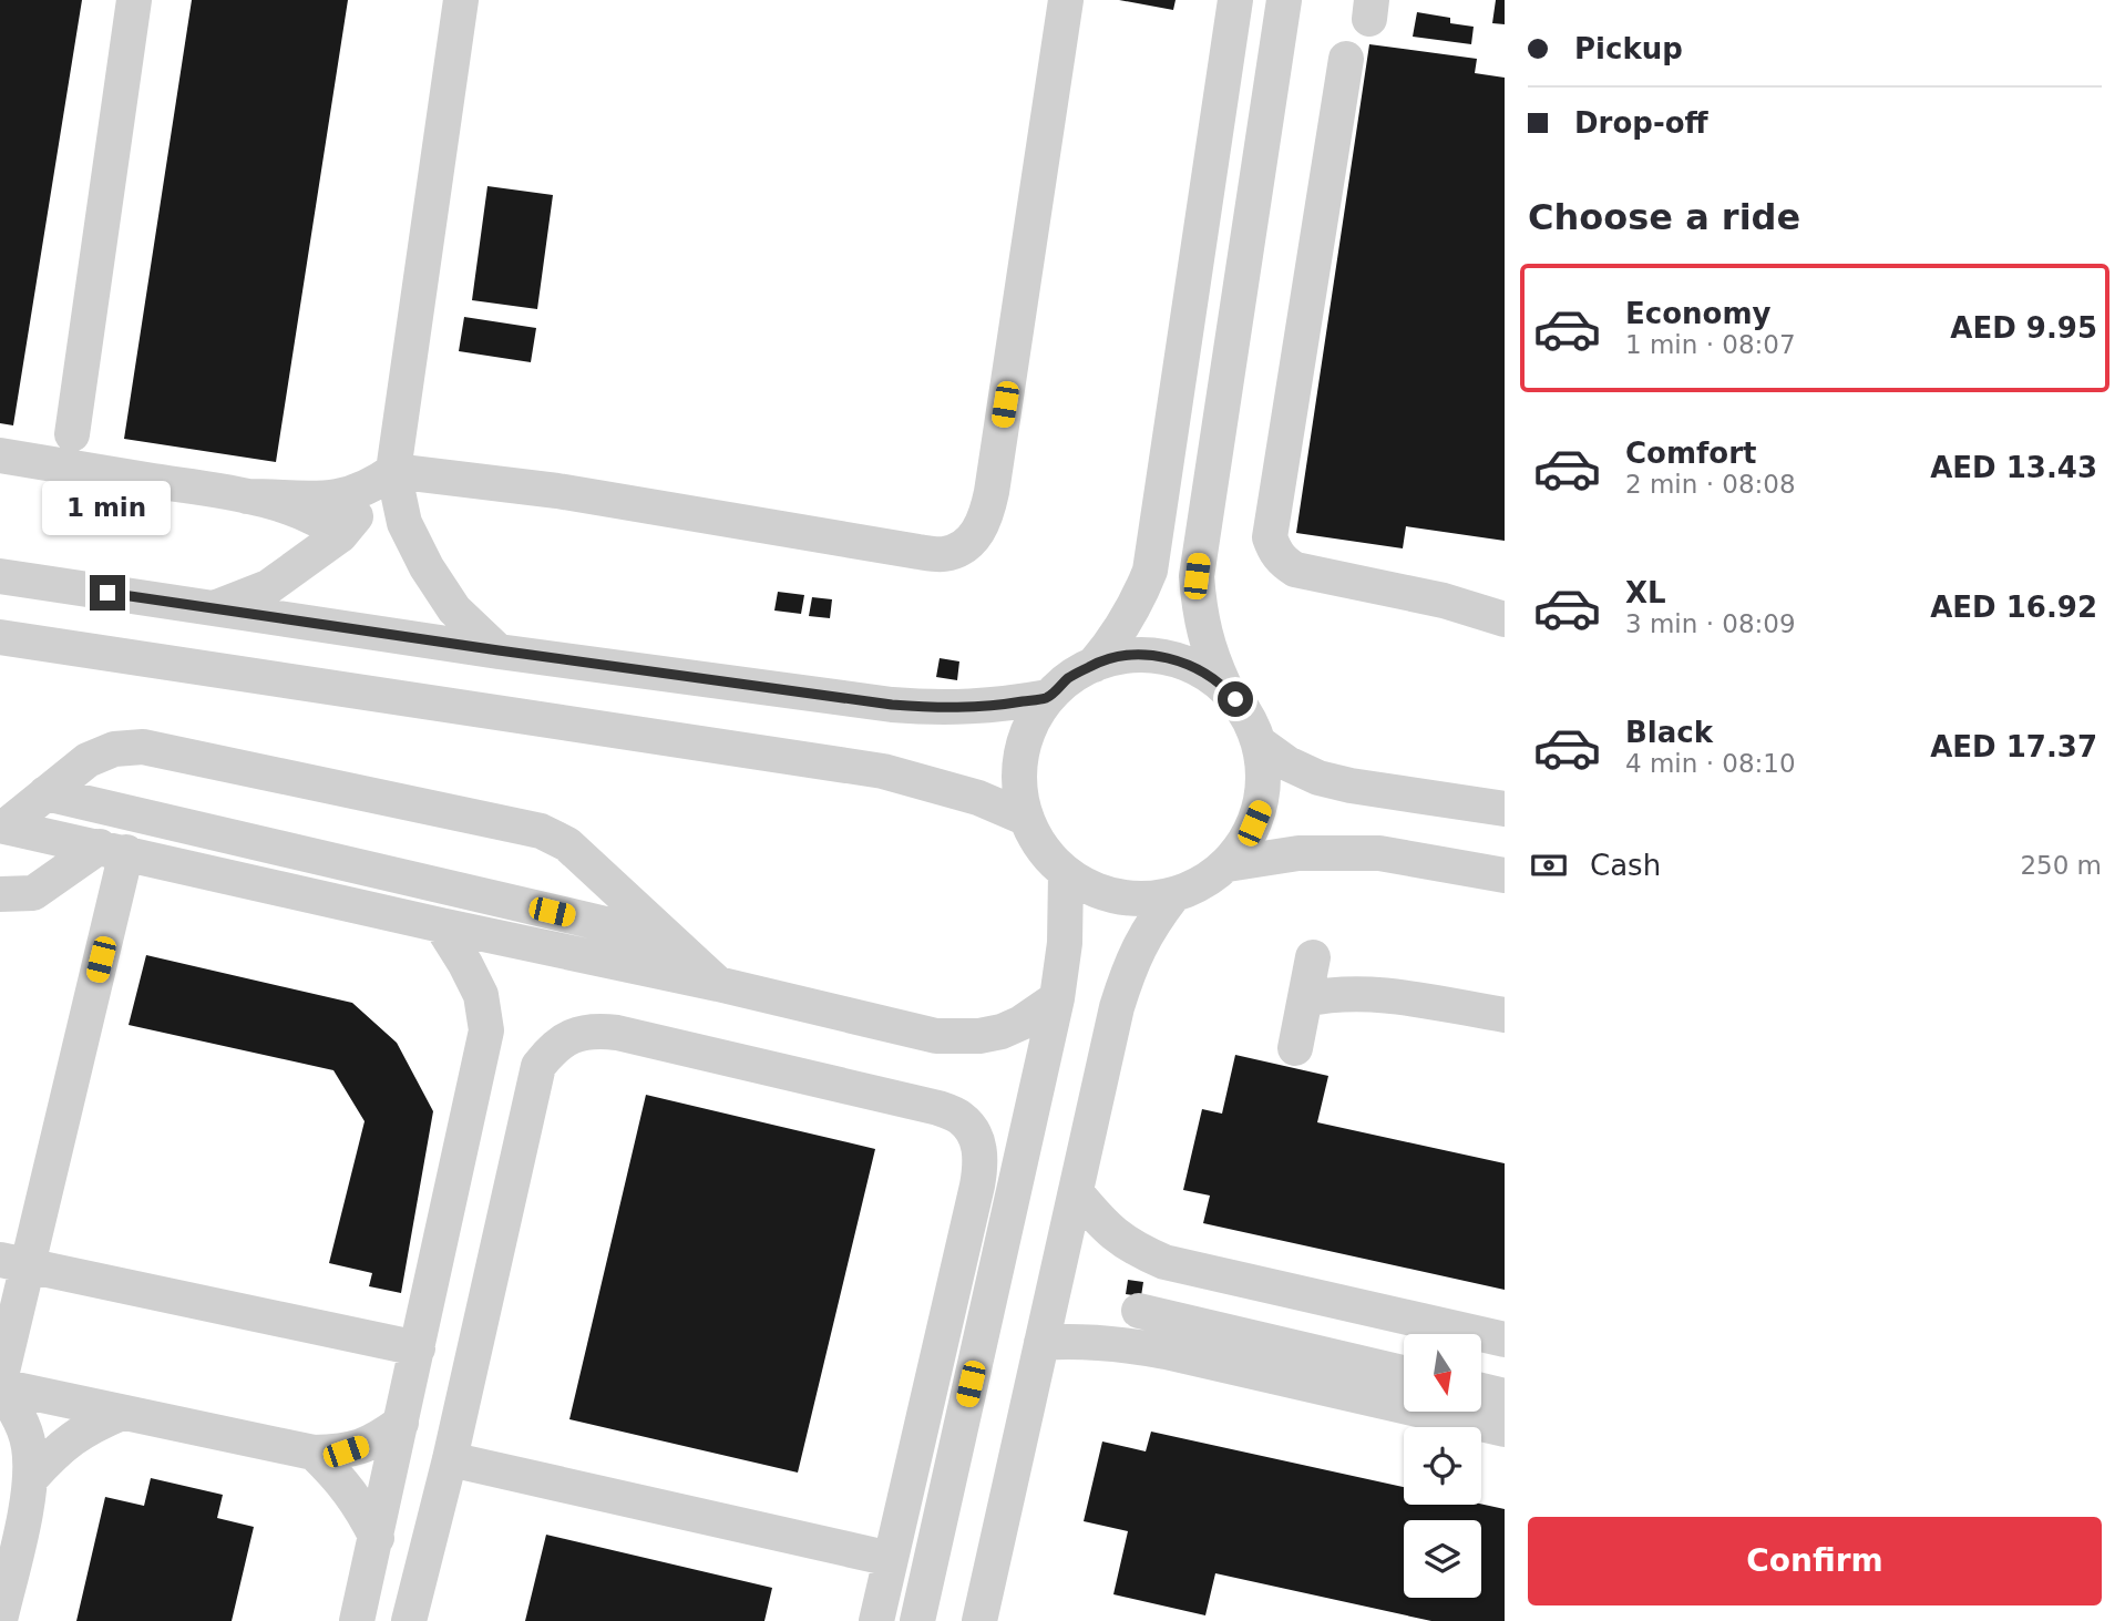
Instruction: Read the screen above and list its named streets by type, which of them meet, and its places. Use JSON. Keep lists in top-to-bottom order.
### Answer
{
  "north": "bottom",
  "page": {
    "banner": ["Pickup", "Drop-off"],
    "heading": "Choose a ride",
    "list": [
      {
        "name": "Economy",
        "note": "1 min · 08:07",
        "value": "AED 9.95"
      },
      {
        "name": "Comfort",
        "note": "2 min · 08:08",
        "value": "AED 13.43"
      },
      {
        "name": "XL",
        "note": "3 min · 08:09",
        "value": "AED 16.92"
      },
      {
        "name": "Black",
        "note": "4 min · 08:10",
        "value": "AED 17.37"
      }
    ],
    "bubble": "1 min",
    "pay": ["Cash", "250 m"],
    "buttons": "Confirm"
  }
}
